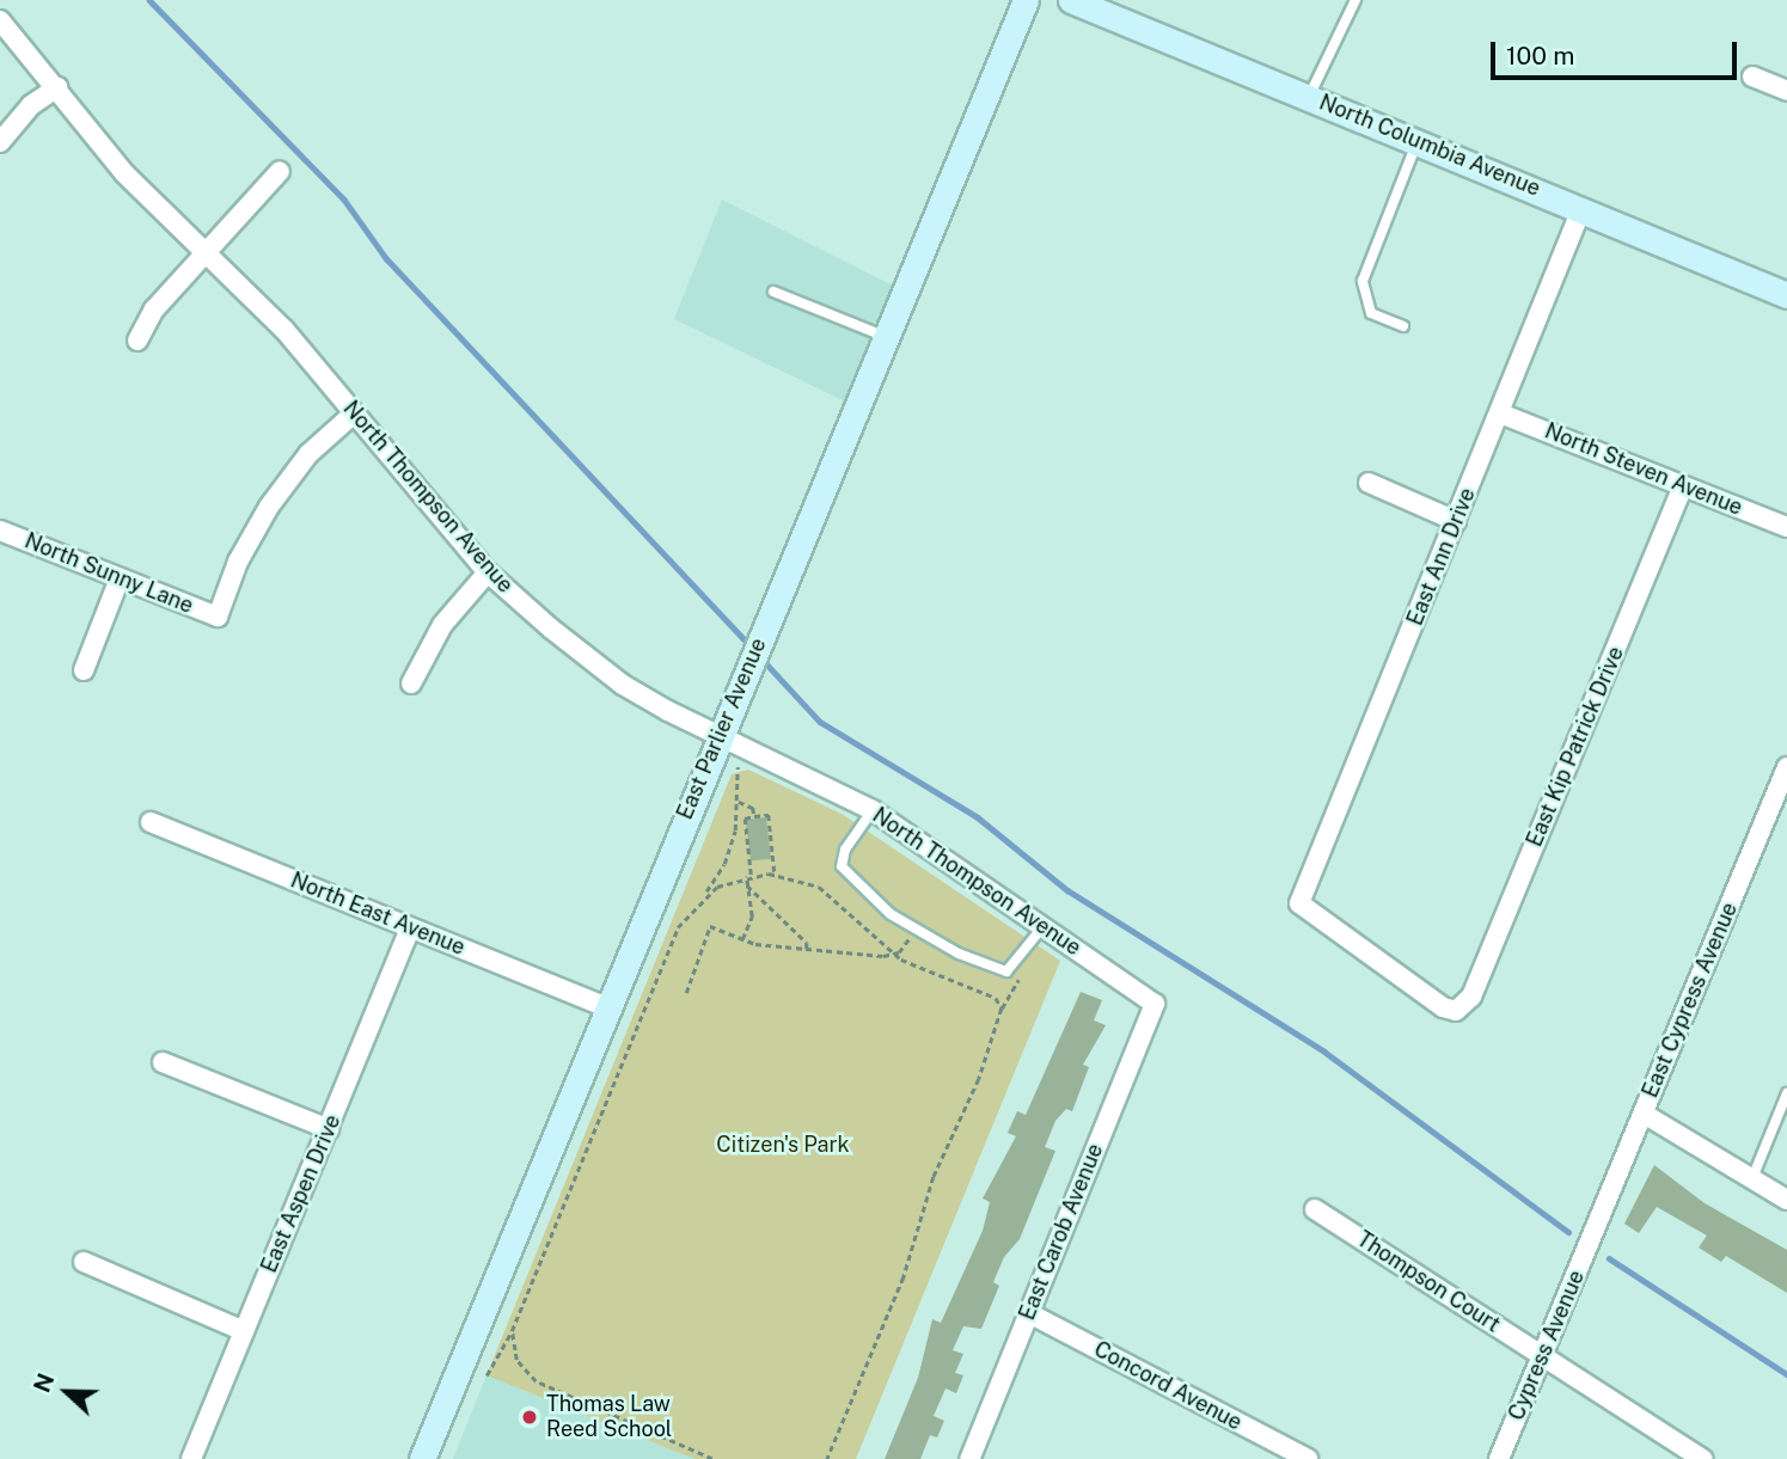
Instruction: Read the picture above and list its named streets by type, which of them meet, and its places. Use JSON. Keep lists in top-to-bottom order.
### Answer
{
  "streets": {
    "street": [
      "North Columbia Avenue",
      "North Steven Avenue",
      "North Thompson Avenue",
      "East Ann Drive",
      "North Sunny Lane",
      "East Parlier Avenue",
      "East Kip Patrick Drive",
      "North East Avenue",
      "East Cypress Avenue",
      "East Aspen Drive",
      "East Carob Avenue",
      "Thompson Court",
      "Cypress Avenue",
      "Concord Avenue"
    ]
  },
  "crossings": [
    ["North Columbia Avenue", "East Ann Drive"],
    ["North Steven Avenue", "East Ann Drive"],
    ["North Steven Avenue", "East Kip Patrick Drive"],
    ["North Thompson Avenue", "North Sunny Lane"],
    ["North Thompson Avenue", "East Parlier Avenue"],
    ["North Thompson Avenue", "East Carob Avenue"],
    ["East Ann Drive", "East Kip Patrick Drive"],
    ["East Parlier Avenue", "North East Avenue"],
    ["North East Avenue", "East Aspen Drive"],
    ["East Cypress Avenue", "Cypress Avenue"],
    ["East Carob Avenue", "Concord Avenue"],
    ["Thompson Court", "Cypress Avenue"]
  ],
  "parks": ["Citizen's Park"],
  "places": ["Thomas Law Reed School"],
  "scale_bar": "100 m",
  "north": "left"
}
